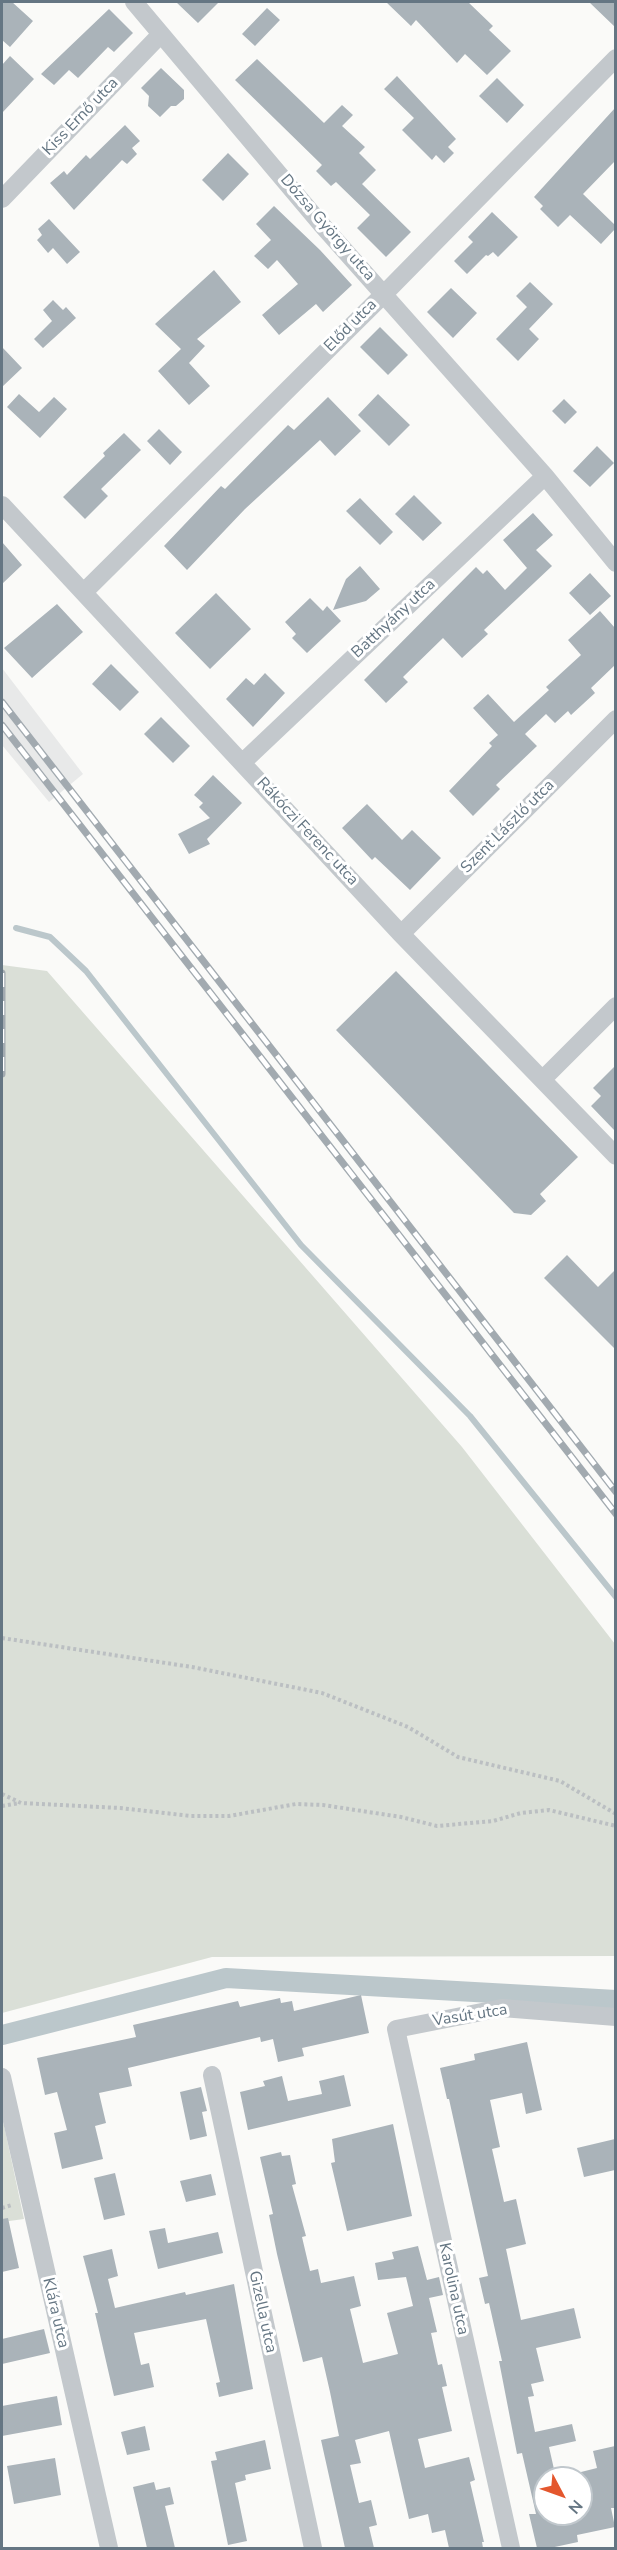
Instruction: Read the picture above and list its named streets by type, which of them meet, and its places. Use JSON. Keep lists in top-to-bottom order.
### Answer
{
  "streets": {
    "street": [
      "Kiss Ernő utca",
      "Dózsa György utca",
      "Előd utca",
      "Batthyány utca",
      "Szent László utca",
      "Rákóczi Ferenc utca",
      "Vasút utca",
      "Karolina utca",
      "Gizella utca",
      "Klára utca"
    ]
  },
  "crossings": [
    ["Kiss Ernő utca", "Dózsa György utca"],
    ["Dózsa György utca", "Előd utca"],
    ["Dózsa György utca", "Batthyány utca"],
    ["Előd utca", "Rákóczi Ferenc utca"],
    ["Batthyány utca", "Rákóczi Ferenc utca"],
    ["Szent László utca", "Rákóczi Ferenc utca"],
    ["Vasút utca", "Karolina utca"]
  ],
  "north": "bottom right"
}
